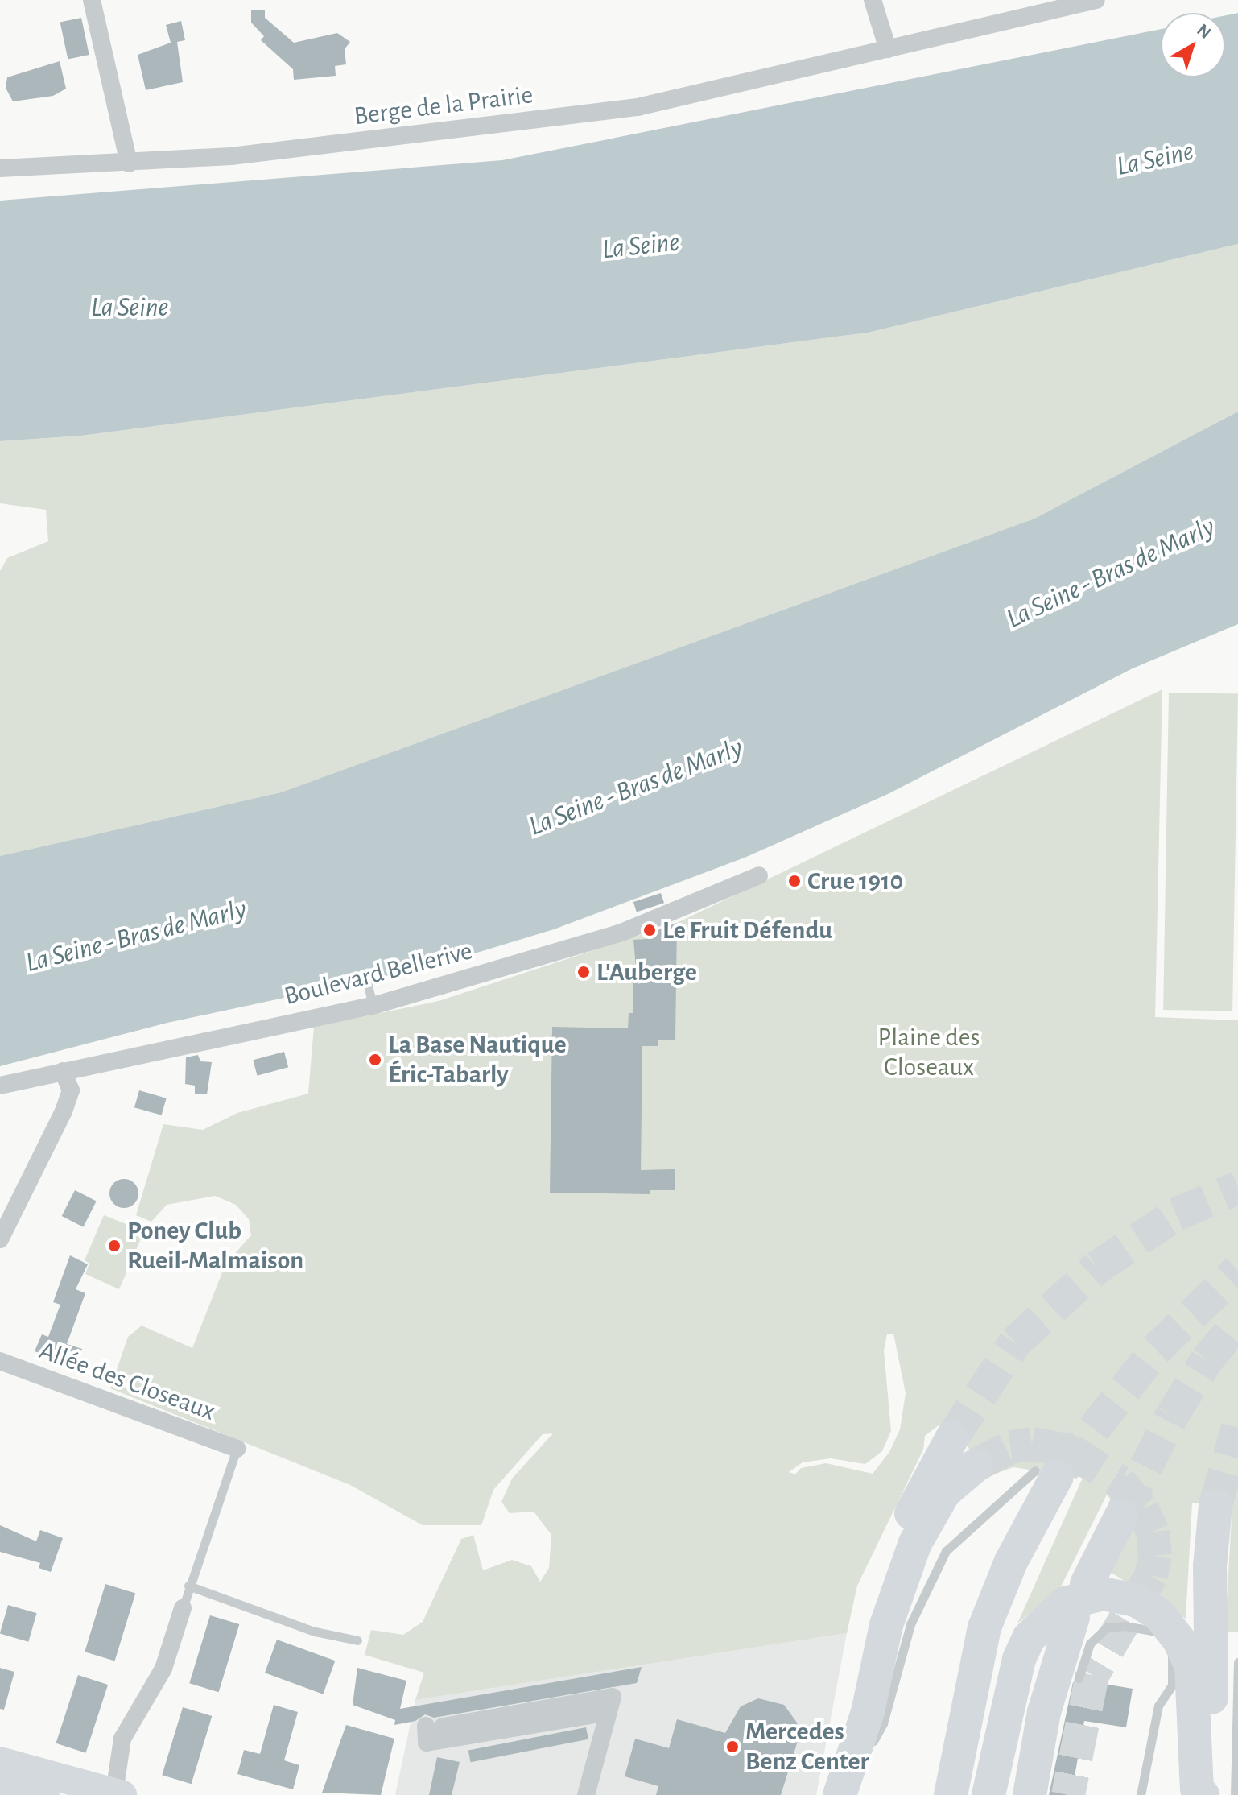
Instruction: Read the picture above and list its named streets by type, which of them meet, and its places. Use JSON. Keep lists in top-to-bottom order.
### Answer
{
  "streets": {
    "street": ["Berge de la Prairie", "Boulevard Bellerive", "Allée des Closeaux"]
  },
  "water": ["La Seine", "La Seine - Bras de Marly"],
  "parks": ["Plaine des Closeaux"],
  "places": [
    "Crue 1910",
    "Le Fruit Défendu",
    "L'Auberge",
    "La Base Nautique Éric-Tabarly",
    "Poney Club Rueil-Malmaison",
    "Mercedes Benz Center"
  ],
  "north": "top right"
}
